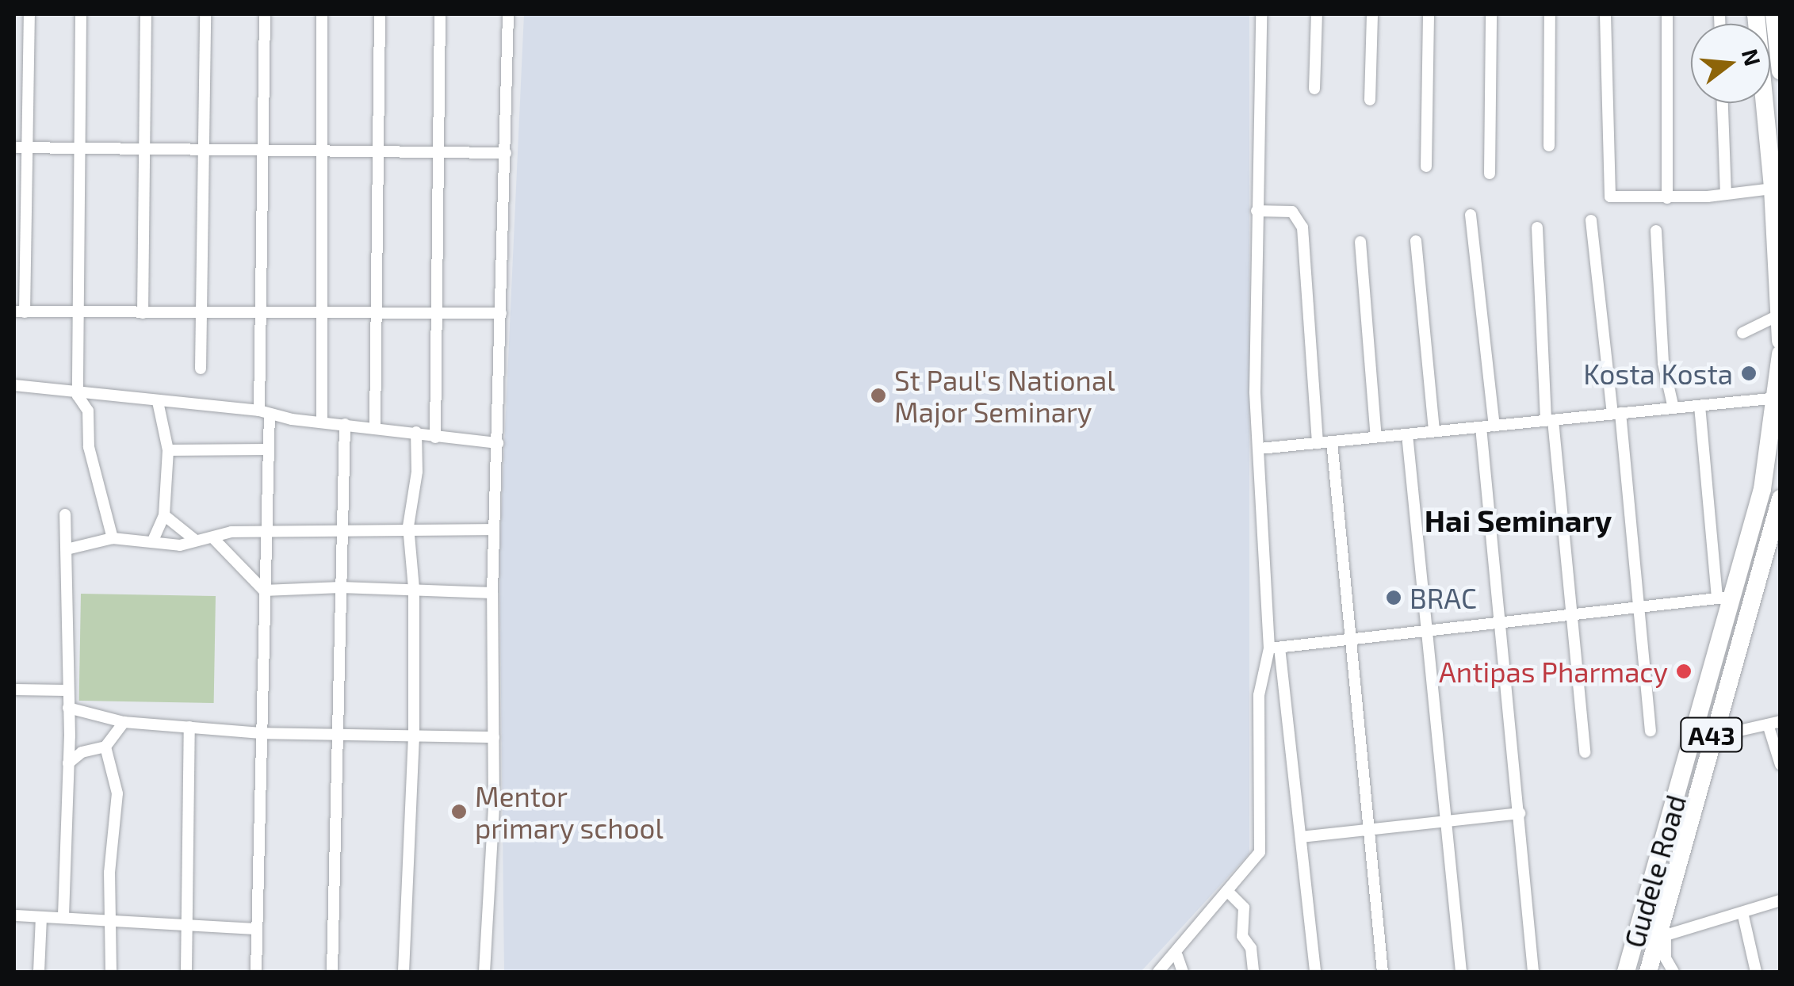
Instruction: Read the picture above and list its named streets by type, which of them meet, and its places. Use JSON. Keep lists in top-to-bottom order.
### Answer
{
  "streets": {
    "highway": ["A43", "Gudele Road"]
  },
  "districts": ["Hai Seminary"],
  "places": [
    "Kosta Kosta",
    "St Paul's National Major Seminary",
    "BRAC",
    "Antipas Pharmacy",
    "Mentor primary school"
  ],
  "north": "right"
}
